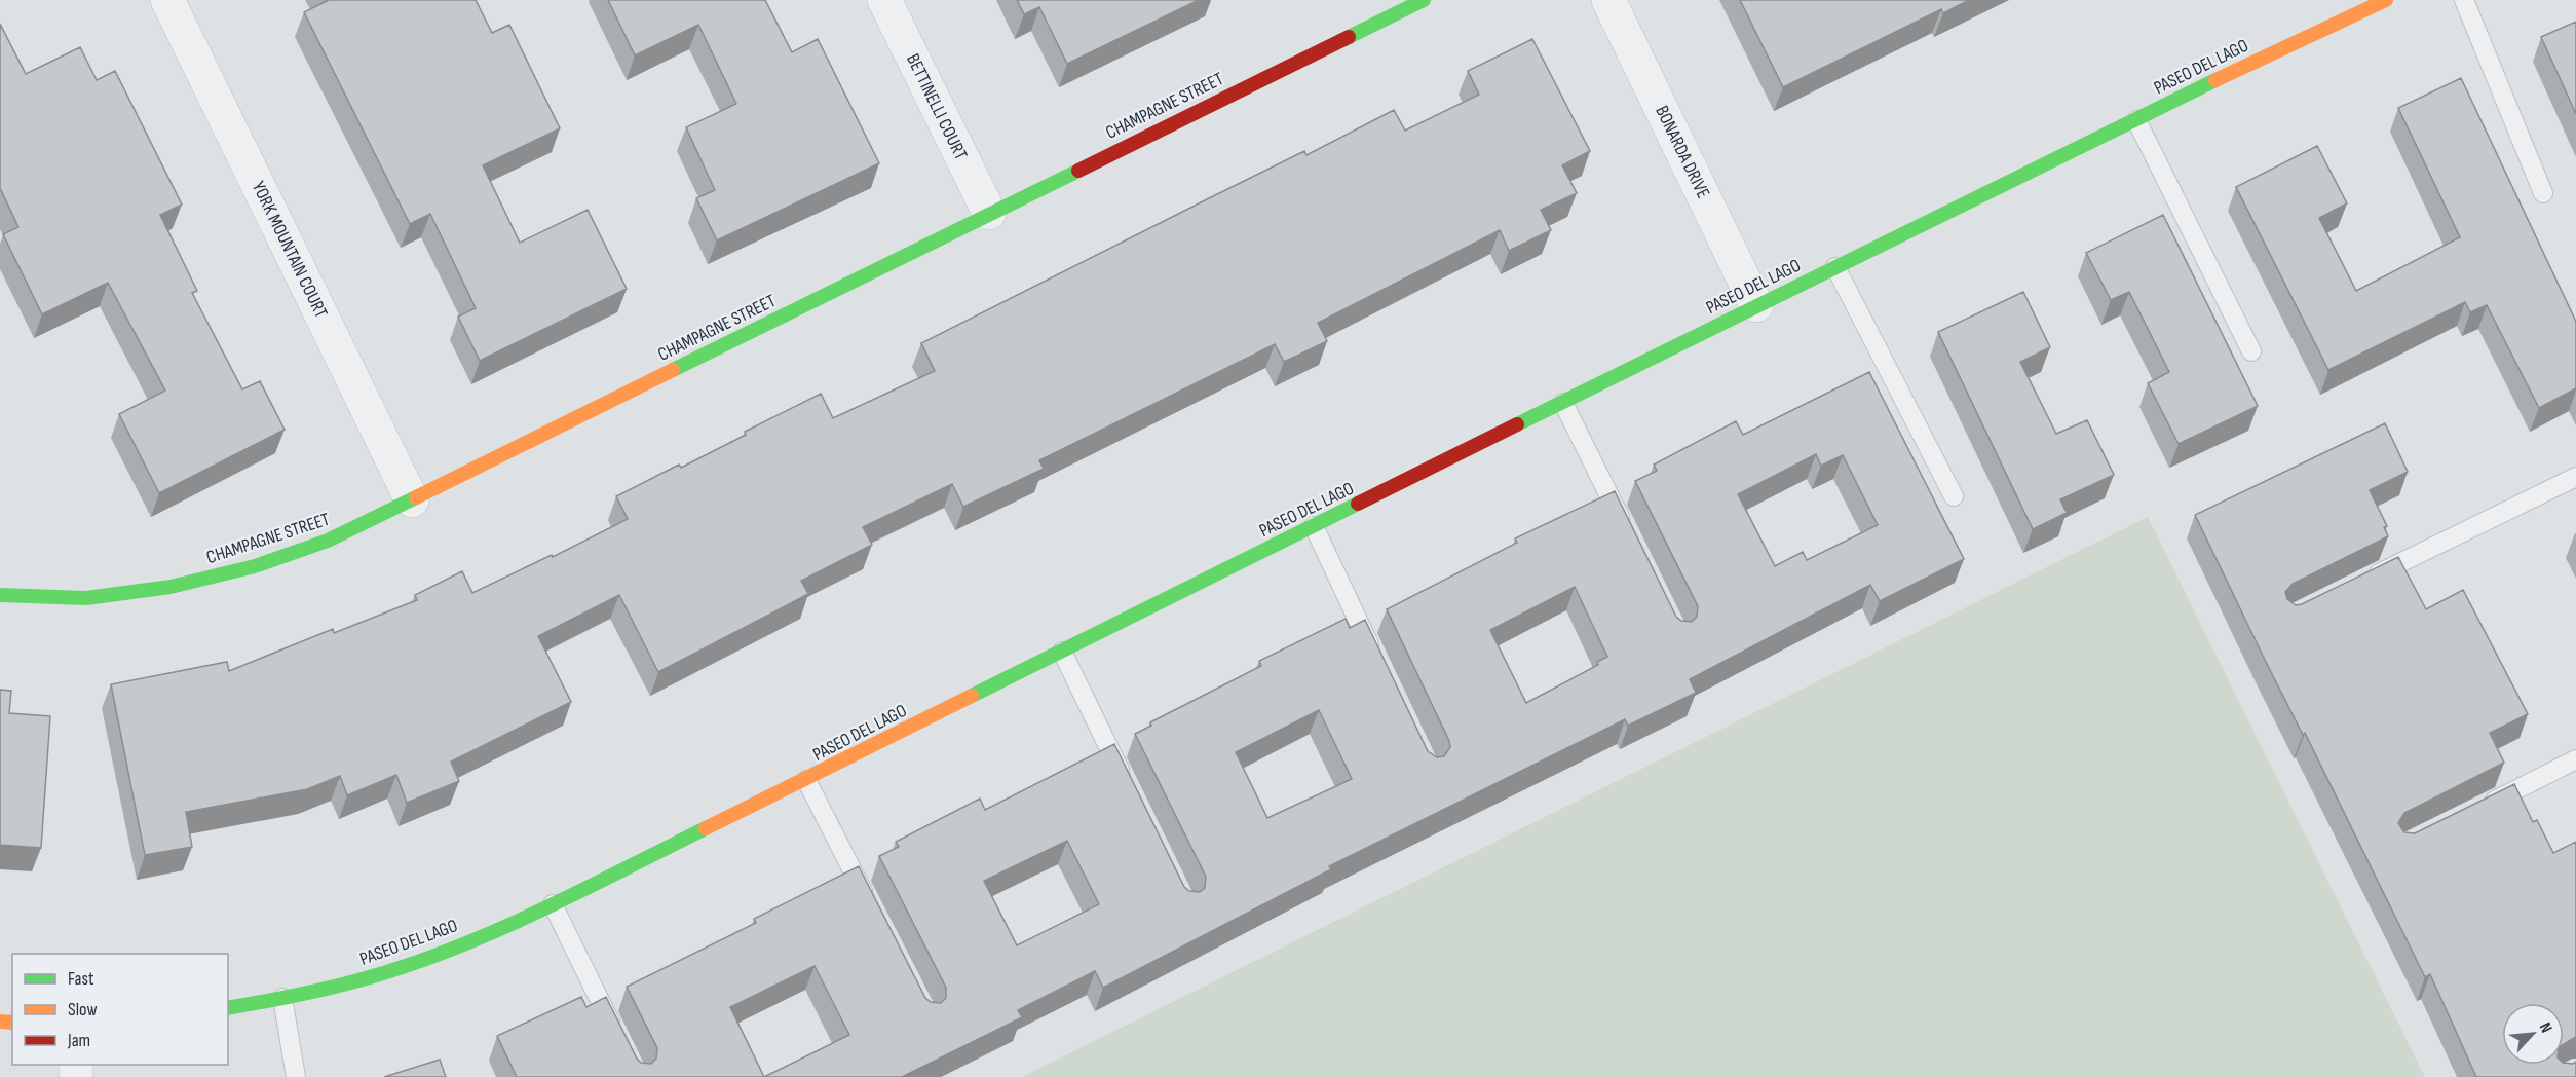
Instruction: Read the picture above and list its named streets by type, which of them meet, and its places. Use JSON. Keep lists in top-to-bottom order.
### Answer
{
  "streets": {
    "street": [
      "PASEO DEL LAGO",
      "CHAMPAGNE STREET",
      "BETTINELLI COURT",
      "BONARDA DRIVE",
      "YORK MOUNTAIN COURT"
    ]
  },
  "crossings": [
    ["PASEO DEL LAGO", "BONARDA DRIVE"],
    ["CHAMPAGNE STREET", "BETTINELLI COURT"],
    ["CHAMPAGNE STREET", "YORK MOUNTAIN COURT"]
  ],
  "legend": ["Fast", "Slow", "Jam"],
  "north": "top right"
}
